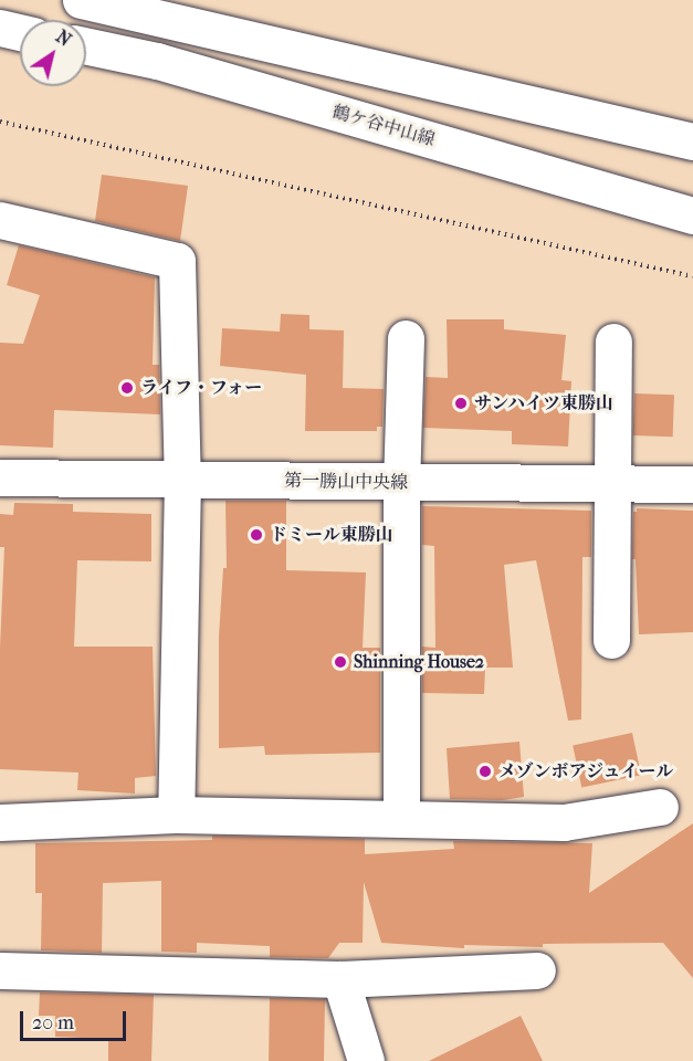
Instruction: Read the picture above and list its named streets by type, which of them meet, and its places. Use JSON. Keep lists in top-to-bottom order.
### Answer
{
  "streets": {
    "street": ["鶴ケ谷中山線", "第一勝山中央線"]
  },
  "places": [
    "ライフ・フォー",
    "サンハイツ東勝山",
    "ドミール東勝山",
    "Shinning House2",
    "メゾンボアジュイール"
  ],
  "scale_bar": "20 m",
  "north": "top right"
}
